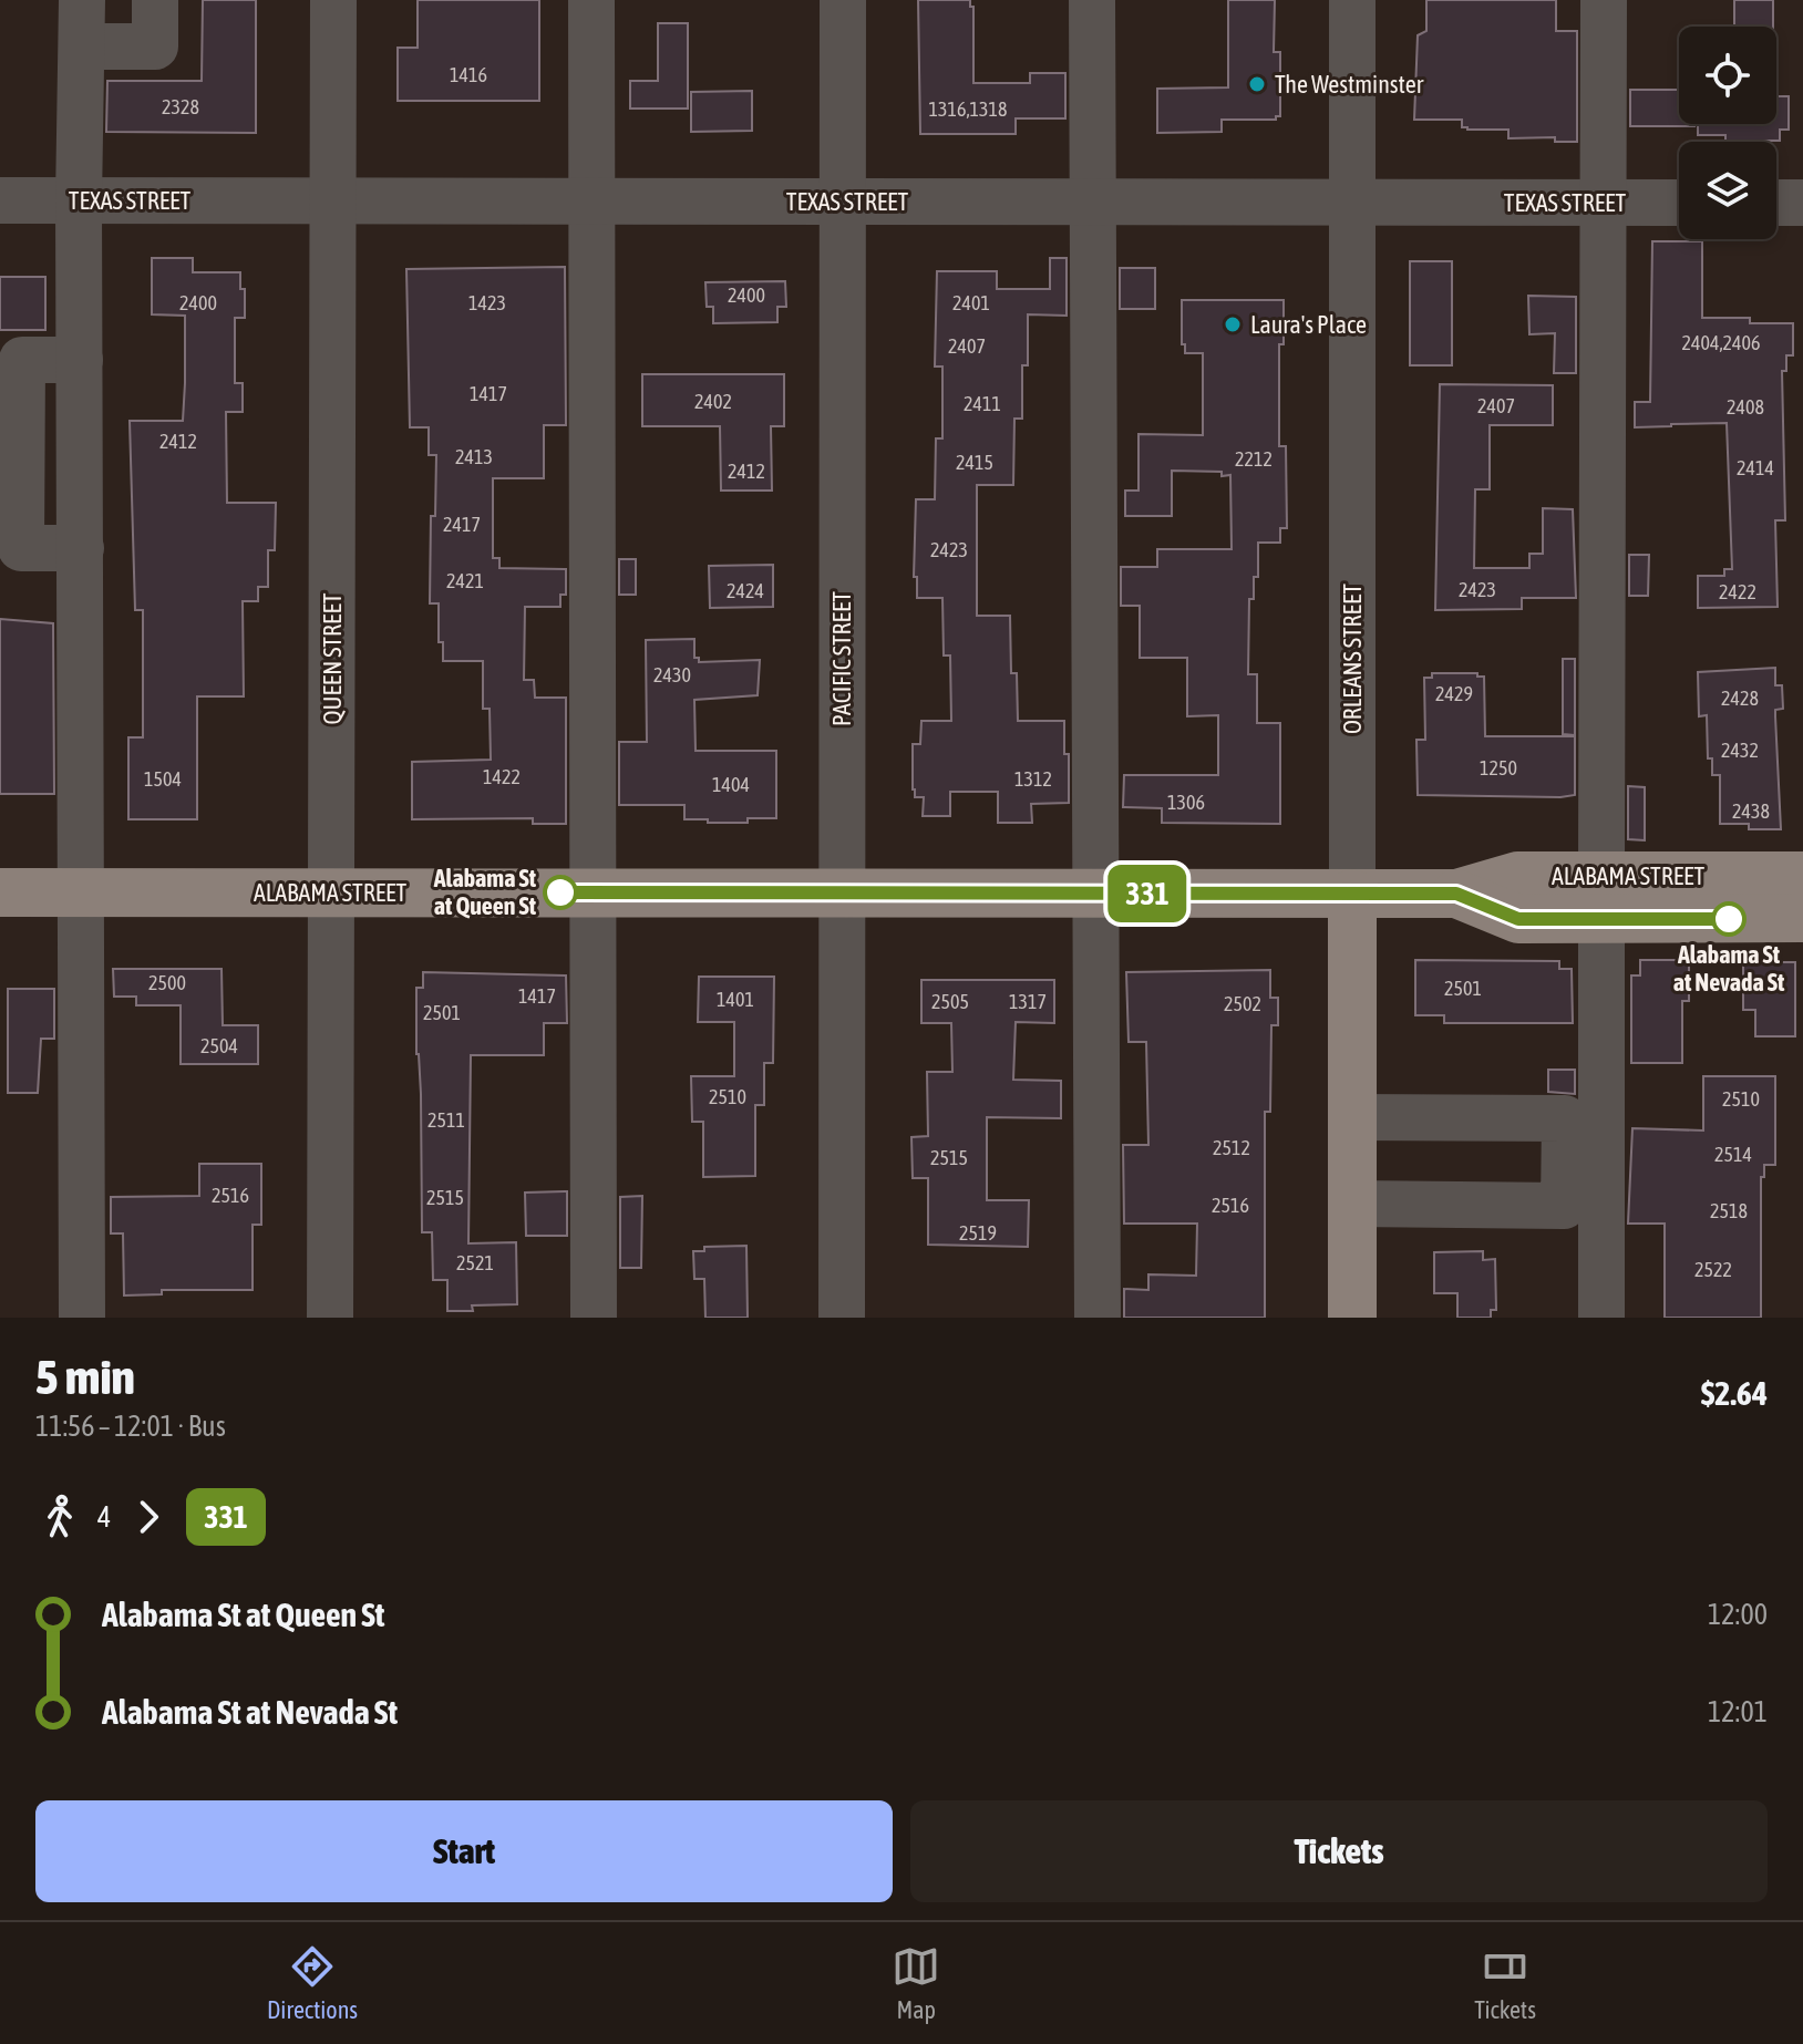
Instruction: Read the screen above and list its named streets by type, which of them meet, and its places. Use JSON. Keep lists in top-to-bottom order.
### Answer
{
  "streets": {
    "main road": ["ORLEANS STREET", "ALABAMA STREET"],
    "street": ["TEXAS STREET", "QUEEN STREET", "PACIFIC STREET"]
  },
  "crossings": [
    ["TEXAS STREET", "QUEEN STREET"],
    ["TEXAS STREET", "PACIFIC STREET"],
    ["TEXAS STREET", "ORLEANS STREET"],
    ["QUEEN STREET", "ALABAMA STREET"],
    ["PACIFIC STREET", "ALABAMA STREET"],
    ["ORLEANS STREET", "ALABAMA STREET"]
  ],
  "places": [
    "The Westminster",
    "Laura's Place",
    "Alabama St at Queen St",
    "Alabama St at Nevada St"
  ],
  "lines": ["bus line 331"],
  "house_numbers": [
    "1416",
    "2328",
    "1316,1318",
    "2400",
    "2400",
    "1423",
    "2401",
    "2404,2406",
    "2407",
    "1417",
    "2402",
    "2411",
    "2407",
    "2408",
    "2412",
    "2413",
    "2212",
    "2415",
    "2414",
    "2412",
    "2417",
    "2423",
    "2421",
    "2423",
    "2424",
    "2422",
    "2430",
    "2429",
    "2428",
    "2432",
    "1250",
    "1422",
    "1504",
    "1312",
    "1404",
    "1306",
    "2438",
    "2500",
    "2501",
    "1417",
    "1401",
    "2505",
    "1317",
    "2502",
    "2501",
    "2504",
    "2510",
    "2510",
    "2511",
    "2512",
    "2514",
    "2515",
    "2516",
    "2515",
    "2516",
    "2518",
    "2519",
    "2521",
    "2522"
  ],
  "page": {
    "on_map": "331",
    "heading": ["5 min", "11:56 – 12:01 · Bus", "$2.64"],
    "legs": ["4", "331"],
    "list": [
      {
        "name": "Alabama St at Queen St",
        "value": "12:00"
      },
      {
        "name": "Alabama St at Nevada St",
        "value": "12:01"
      }
    ],
    "buttons": ["Start", "Tickets"],
    "tabs": ["Directions", "Map", "Tickets"]
  }
}
